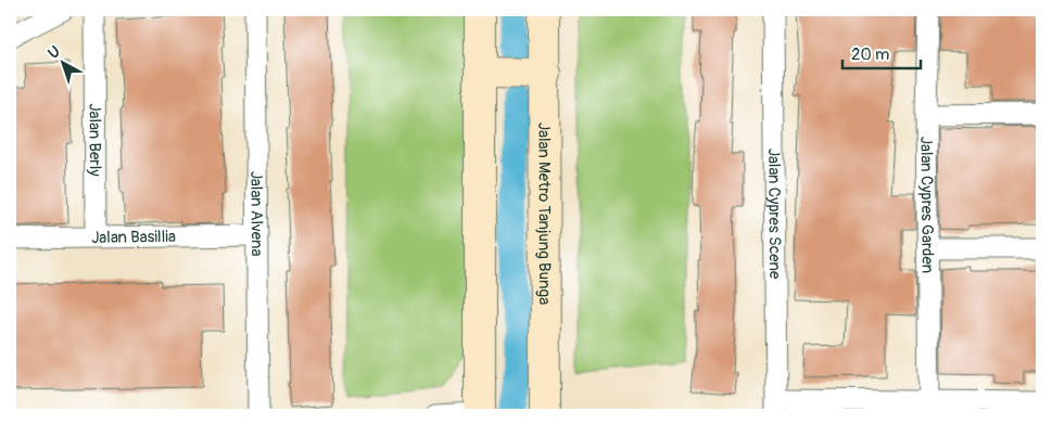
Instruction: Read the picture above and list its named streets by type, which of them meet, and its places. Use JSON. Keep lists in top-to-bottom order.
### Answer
{
  "streets": {
    "main road": ["Jalan Metro Tanjung Bunga"],
    "street": [
      "Jalan Berly",
      "Jalan Cypres Garden",
      "Jalan Alvena",
      "Jalan Cypres Scene",
      "Jalan Basillia"
    ]
  },
  "crossings": [
    ["Jalan Berly", "Jalan Basillia"],
    ["Jalan Alvena", "Jalan Basillia"]
  ],
  "scale_bar": "20 m",
  "north": "top left"
}
